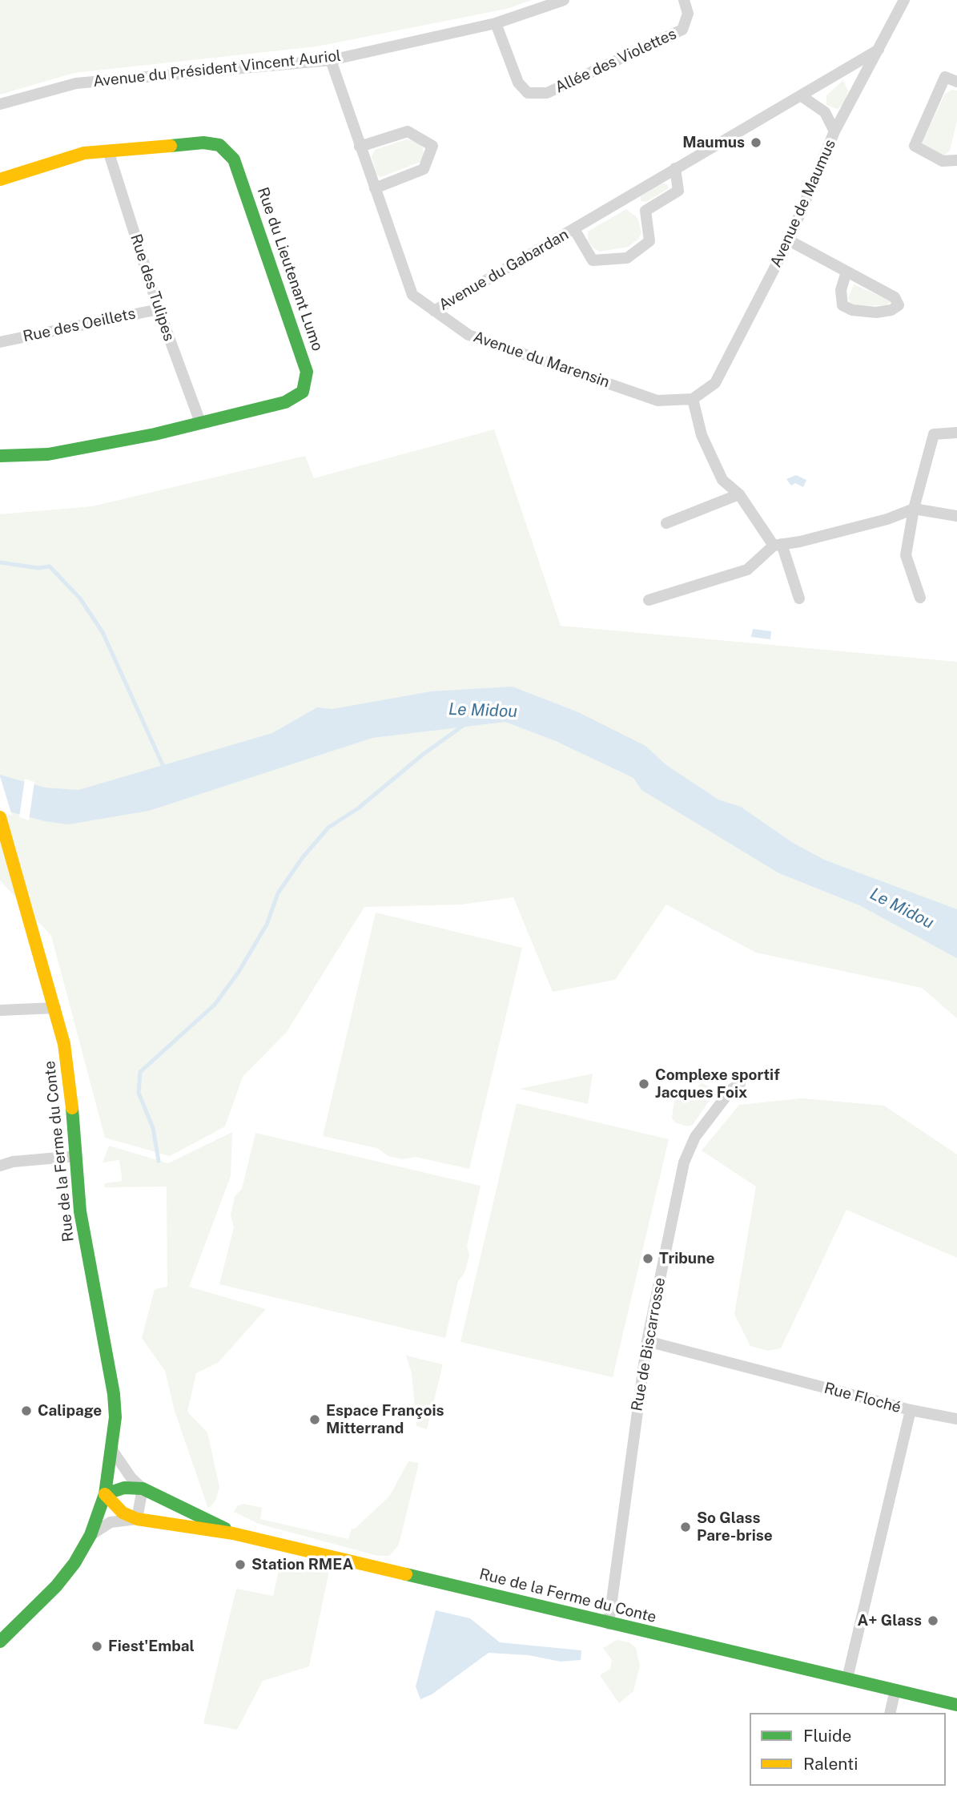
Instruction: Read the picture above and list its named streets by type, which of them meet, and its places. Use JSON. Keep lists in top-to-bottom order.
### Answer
{
  "streets": {
    "street": [
      "Allée des Violettes",
      "Avenue du Président Vincent Auriol",
      "Avenue de Maumus",
      "Rue du Lieutenant Lumo",
      "Avenue du Gabardan",
      "Rue des Tulipes",
      "Rue des Oeillets",
      "Avenue du Marensin",
      "Rue de la Ferme du Conte",
      "Rue de Biscarrosse",
      "Rue Floché"
    ]
  },
  "crossings": [
    ["Allée des Violettes", "Avenue du Président Vincent Auriol"],
    ["Avenue du Président Vincent Auriol", "Avenue du Marensin"],
    ["Avenue de Maumus", "Avenue du Gabardan"],
    ["Avenue de Maumus", "Avenue du Marensin"],
    ["Rue du Lieutenant Lumo", "Rue des Tulipes"],
    ["Avenue du Gabardan", "Avenue du Marensin"],
    ["Rue des Tulipes", "Rue des Oeillets"],
    ["Rue de la Ferme du Conte", "Rue de Biscarrosse"],
    ["Rue de la Ferme du Conte", "Rue Floché"],
    ["Rue de Biscarrosse", "Rue Floché"]
  ],
  "water": ["Le Midou"],
  "places": [
    "Maumus",
    "Complexe sportif Jacques Foix",
    "Tribune",
    "Calipage",
    "Espace François Mitterrand",
    "So Glass Pare-brise",
    "Station RMEA",
    "A+ Glass",
    "Fiest'Embal"
  ],
  "legend": ["Fluide", "Ralenti"]
}
